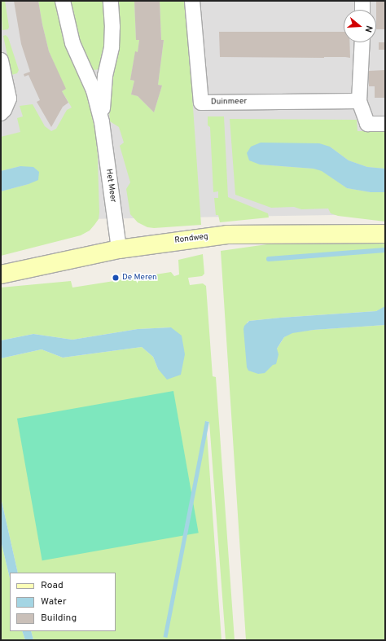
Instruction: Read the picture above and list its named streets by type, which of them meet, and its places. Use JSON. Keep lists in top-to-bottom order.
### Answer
{
  "streets": {
    "main road": ["Rondweg"],
    "street": ["Duinmeer", "Het Meer"]
  },
  "crossings": [
    ["Het Meer", "Rondweg"]
  ],
  "places": ["De Meren"],
  "legend": ["Road", "Water", "Building"],
  "north": "right"
}
